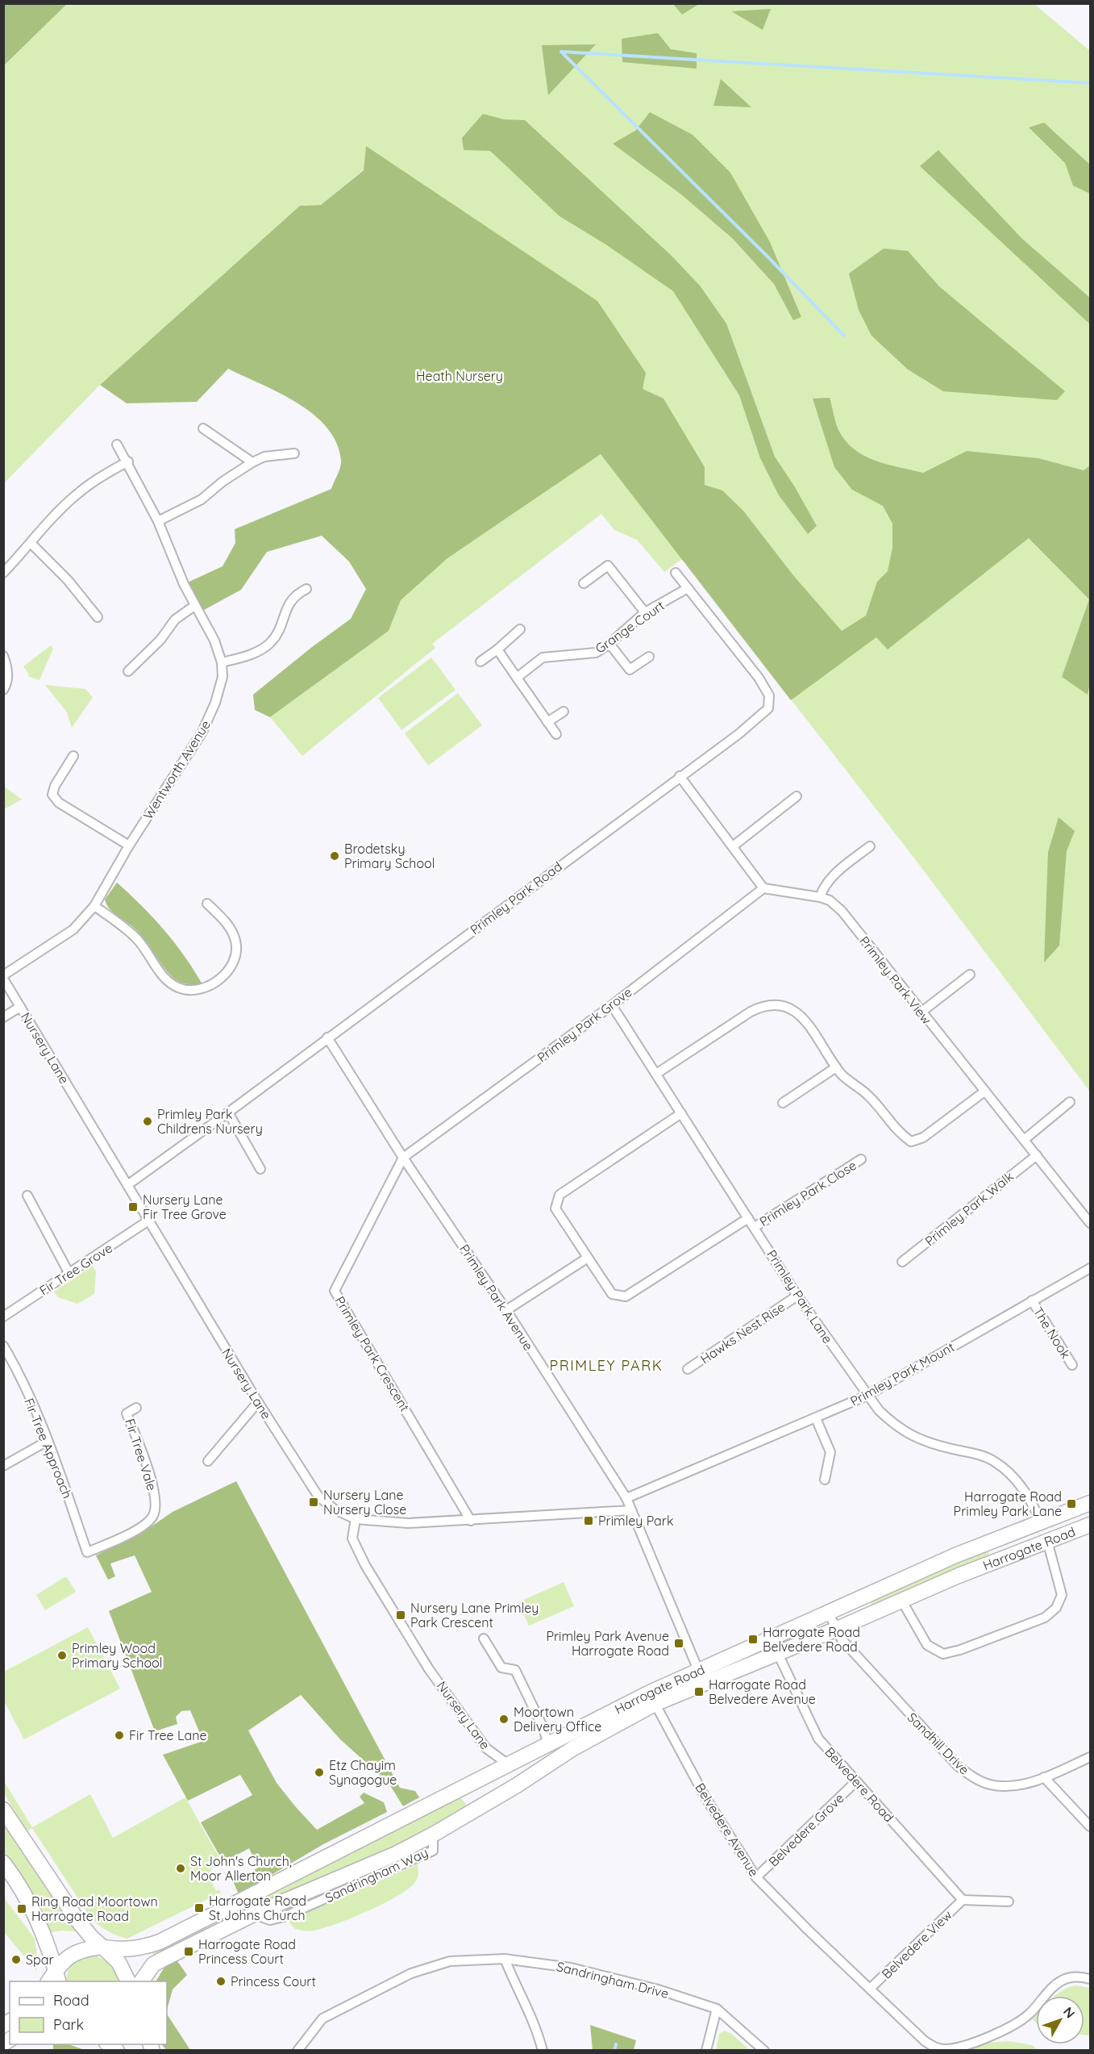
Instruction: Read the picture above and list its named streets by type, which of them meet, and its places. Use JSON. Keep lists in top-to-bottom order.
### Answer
{
  "streets": {
    "highway": ["Harrogate Road"],
    "street": [
      "Grange Court",
      "Wentworth Avenue",
      "Primley Park Road",
      "Primley Park View",
      "Primley Park Grove",
      "Nursery Lane",
      "Primley Park Close",
      "Primley Park Walk",
      "Fir Tree Grove",
      "Primley Park Lane",
      "Primley Park Avenue",
      "Hawks Nest Rise",
      "The Nook",
      "Primley Park Crescent",
      "Primley Park Mount",
      "Fir Tree Approach",
      "Fir Tree Vale",
      "Sandhill Drive",
      "Belvedere Road",
      "Belvedere Avenue",
      "Belvedere Grove",
      "Belvedere View",
      "Sandringham Drive"
    ]
  },
  "crossings": [
    ["Grange Court", "Primley Park Road"],
    ["Wentworth Avenue", "Nursery Lane"],
    ["Primley Park Road", "Nursery Lane"],
    ["Primley Park Road", "Primley Park Avenue"],
    ["Primley Park View", "Primley Park Grove"],
    ["Primley Park View", "Primley Park Walk"],
    ["Primley Park Grove", "Primley Park Lane"],
    ["Primley Park Grove", "Primley Park Avenue"],
    ["Primley Park Grove", "Primley Park Crescent"],
    ["Nursery Lane", "Fir Tree Grove"],
    ["Nursery Lane", "Harrogate Road"],
    ["Primley Park Close", "Primley Park Lane"],
    ["Primley Park Lane", "Hawks Nest Rise"],
    ["Primley Park Lane", "Primley Park Mount"],
    ["Primley Park Lane", "Harrogate Road"],
    ["Primley Park Avenue", "Primley Park Crescent"],
    ["Primley Park Avenue", "Primley Park Mount"],
    ["Primley Park Avenue", "Harrogate Road"],
    ["The Nook", "Primley Park Mount"],
    ["Fir Tree Approach", "Fir Tree Vale"],
    ["Harrogate Road", "Sandhill Drive"],
    ["Harrogate Road", "Belvedere Road"],
    ["Harrogate Road", "Belvedere Avenue"],
    ["Belvedere Road", "Belvedere Grove"],
    ["Belvedere Road", "Belvedere View"],
    ["Belvedere Avenue", "Belvedere Grove"],
    ["Belvedere Avenue", "Belvedere View"]
  ],
  "districts": ["PRIMLEY PARK"],
  "parks": ["Heath Nursery"],
  "places": {
    "other": [
      "Brodetsky Primary School",
      "Primley Park Childrens Nursery",
      "Primley Wood Primary School",
      "Moortown Delivery Office",
      "Fir Tree Lane",
      "Etz Chayim Synagogue",
      "St John's Church, Moor Allerton",
      "Spar",
      "Princess Court"
    ],
    "transit": [
      "Nursery Lane Fir Tree Grove",
      "Nursery Lane Nursery Close",
      "Harrogate Road Primley Park Lane",
      "Primley Park",
      "Nursery Lane Primley Park Crescent",
      "Harrogate Road Belvedere Road",
      "Primley Park Avenue Harrogate Road",
      "Harrogate Road Belvedere Avenue",
      "Harrogate Road St Johns Church",
      "Ring Road Moortown Harrogate Road",
      "Harrogate Road Princess Court"
    ]
  },
  "legend": ["Road", "Park"],
  "north": "top right"
}
